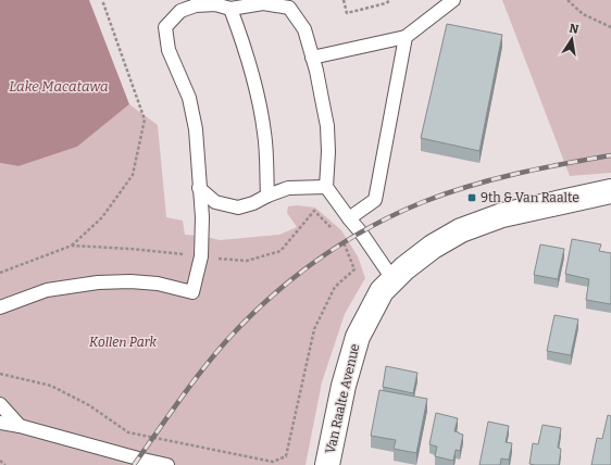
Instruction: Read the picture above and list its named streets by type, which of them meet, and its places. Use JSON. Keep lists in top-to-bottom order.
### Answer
{
  "streets": {
    "street": ["Van Raalte Avenue"]
  },
  "water": ["Lake Macatawa"],
  "parks": ["Kollen Park"],
  "places": {
    "transit": ["9th & Van Raalte"]
  },
  "north": "top"
}
